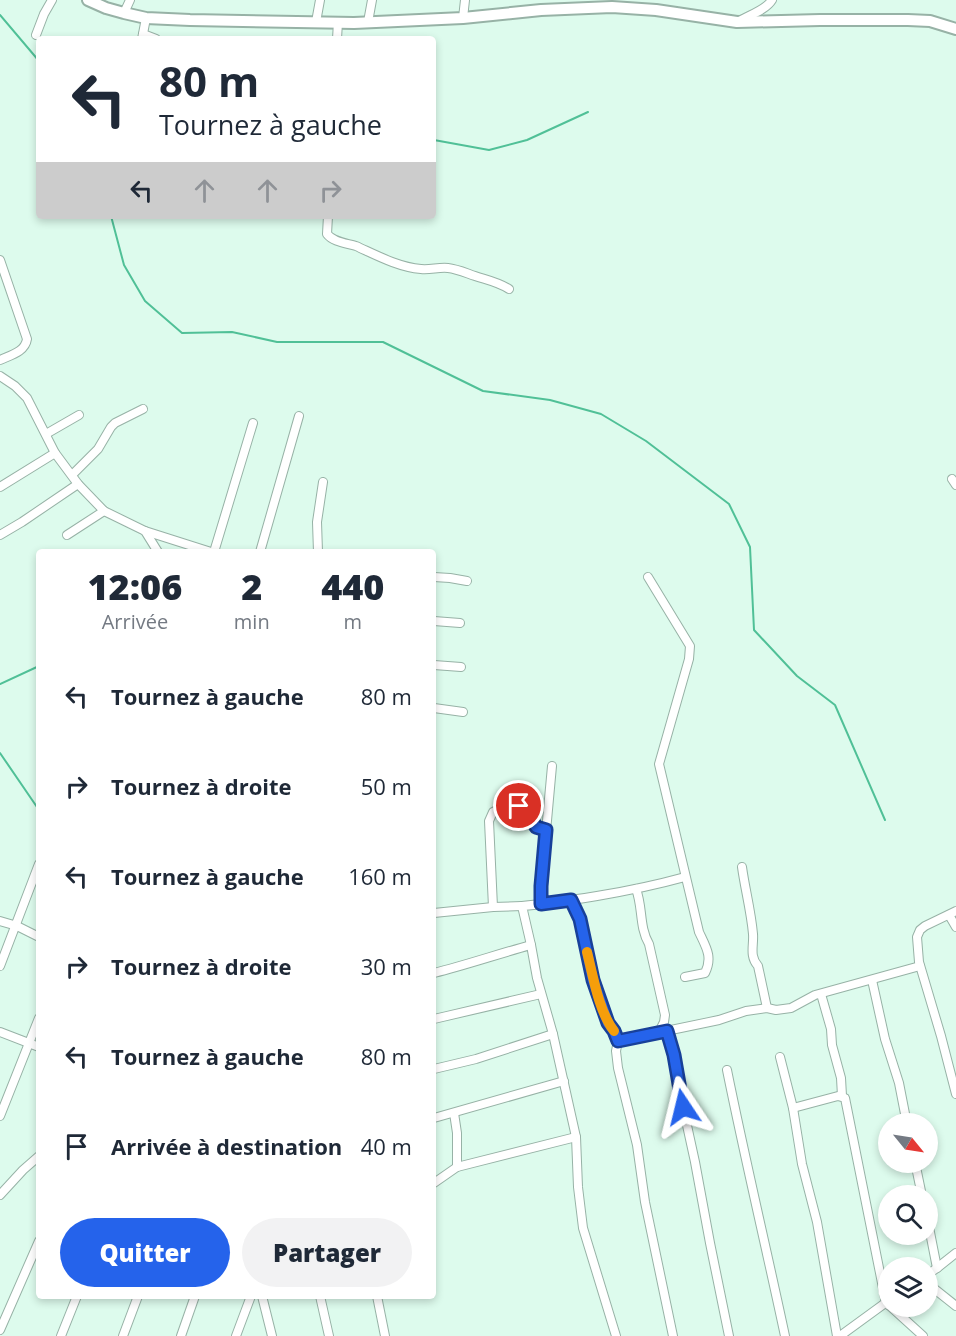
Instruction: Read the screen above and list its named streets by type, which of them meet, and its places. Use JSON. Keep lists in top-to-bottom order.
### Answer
{
  "north": "bottom right",
  "page": {
    "turn": ["80 m", "Tournez à gauche"],
    "eta": [
      "12:06",
      "Arrivée",
      "2",
      "min",
      "440",
      "m"
    ],
    "list": [
      {
        "name": "Tournez à gauche",
        "value": "80 m"
      },
      {
        "name": "Tournez à droite",
        "value": "50 m"
      },
      {
        "name": "Tournez à gauche",
        "value": "160 m"
      },
      {
        "name": "Tournez à droite",
        "value": "30 m"
      },
      {
        "name": "Tournez à gauche",
        "value": "80 m"
      },
      {
        "name": "Arrivée à destination",
        "value": "40 m"
      }
    ],
    "buttons": ["Quitter", "Partager"]
  }
}
